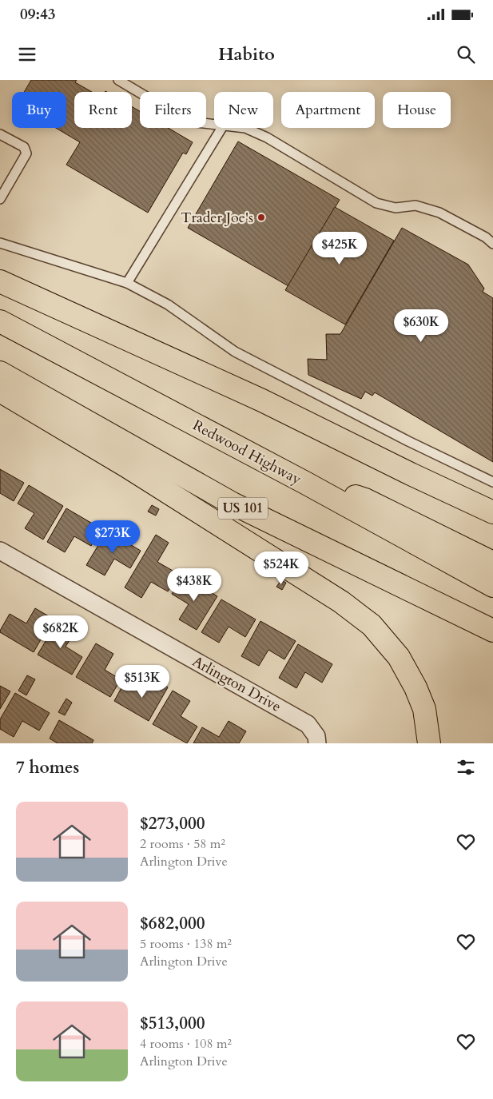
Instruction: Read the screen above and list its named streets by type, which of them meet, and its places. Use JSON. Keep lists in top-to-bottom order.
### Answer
{
  "streets": {
    "highway": ["Redwood Highway", "US 101"],
    "street": ["Arlington Drive"]
  },
  "places": ["Trader Joe's"],
  "page": {
    "status": "09:43",
    "header": "Habito",
    "chip": [
      "Buy",
      "Rent",
      "Filters",
      "New",
      "Apartment",
      "House"
    ],
    "price": [
      "$425K",
      "$630K",
      "$273K",
      "$524K",
      "$438K",
      "$682K",
      "$513K"
    ],
    "heading": "7 homes",
    "list": [
      {
        "name": "$273,000",
        "note": "2 rooms · 58 m² · Arlington Drive"
      },
      {
        "name": "$682,000",
        "note": "5 rooms · 138 m² · Arlington Drive"
      },
      {
        "name": "$513,000",
        "note": "4 rooms · 108 m² · Arlington Drive"
      }
    ]
  }
}
